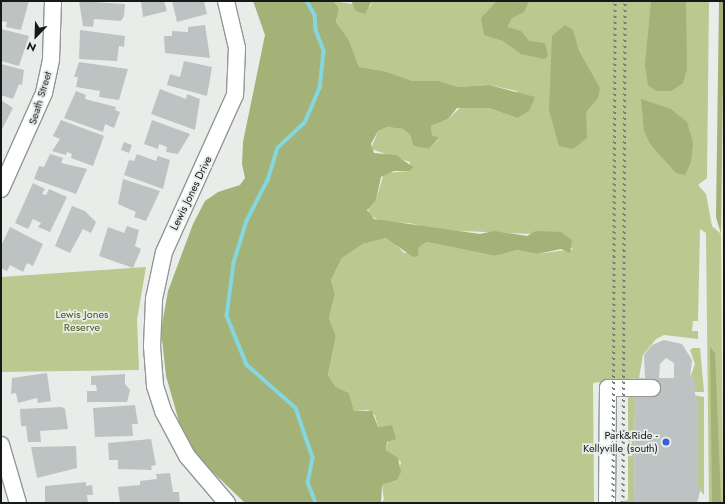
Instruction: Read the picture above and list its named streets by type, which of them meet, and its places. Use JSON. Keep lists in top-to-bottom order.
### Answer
{
  "streets": {
    "street": ["Seath Street", "Lewis Jones Drive"]
  },
  "parks": ["Lewis Jones Reserve"],
  "places": ["Park&Ride - Kellyville (south)"],
  "north": "bottom left"
}
